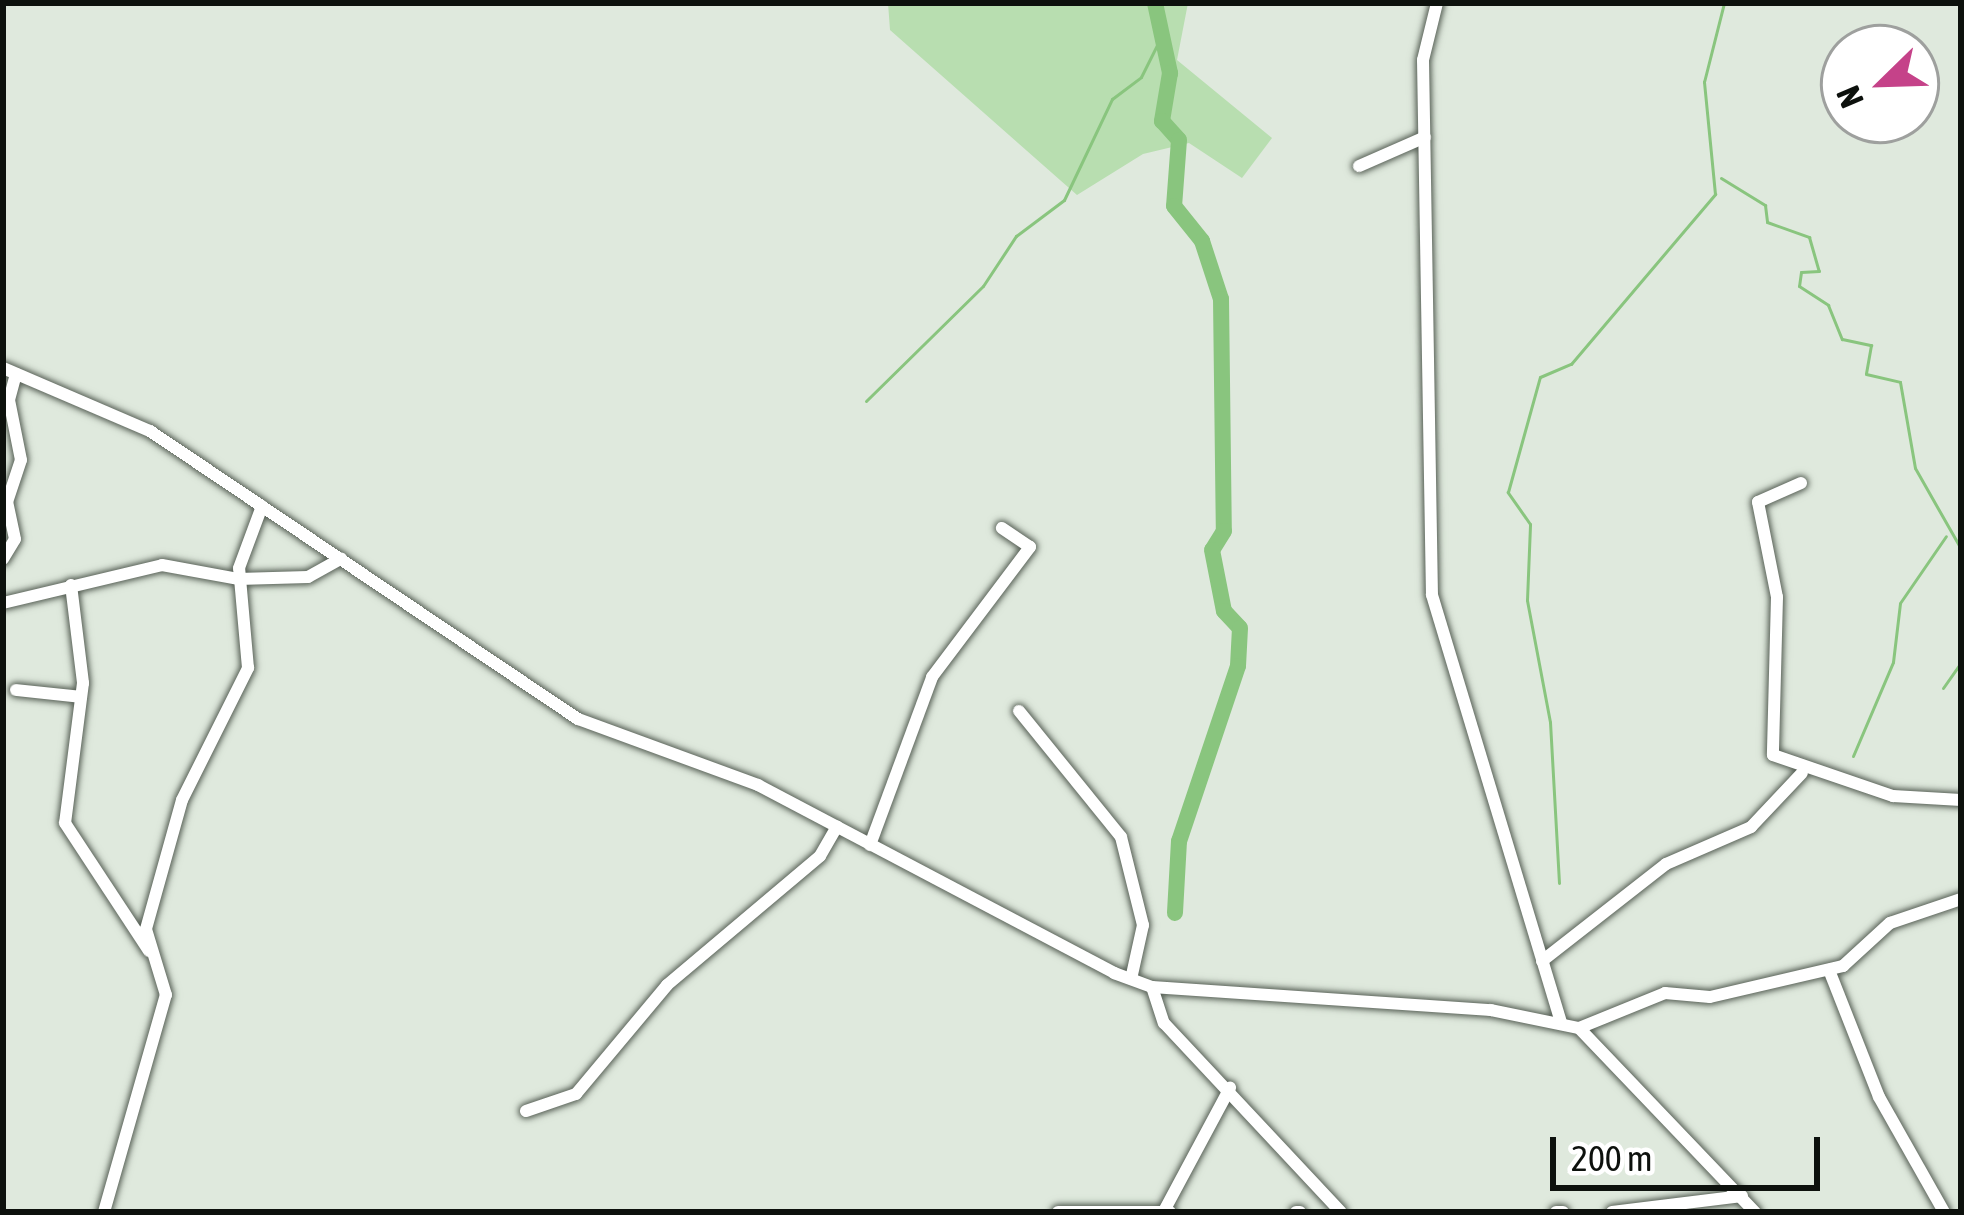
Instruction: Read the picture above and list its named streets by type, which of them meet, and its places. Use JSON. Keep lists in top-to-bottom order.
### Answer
{
  "scale_bar": "200 m",
  "north": "bottom left"
}
